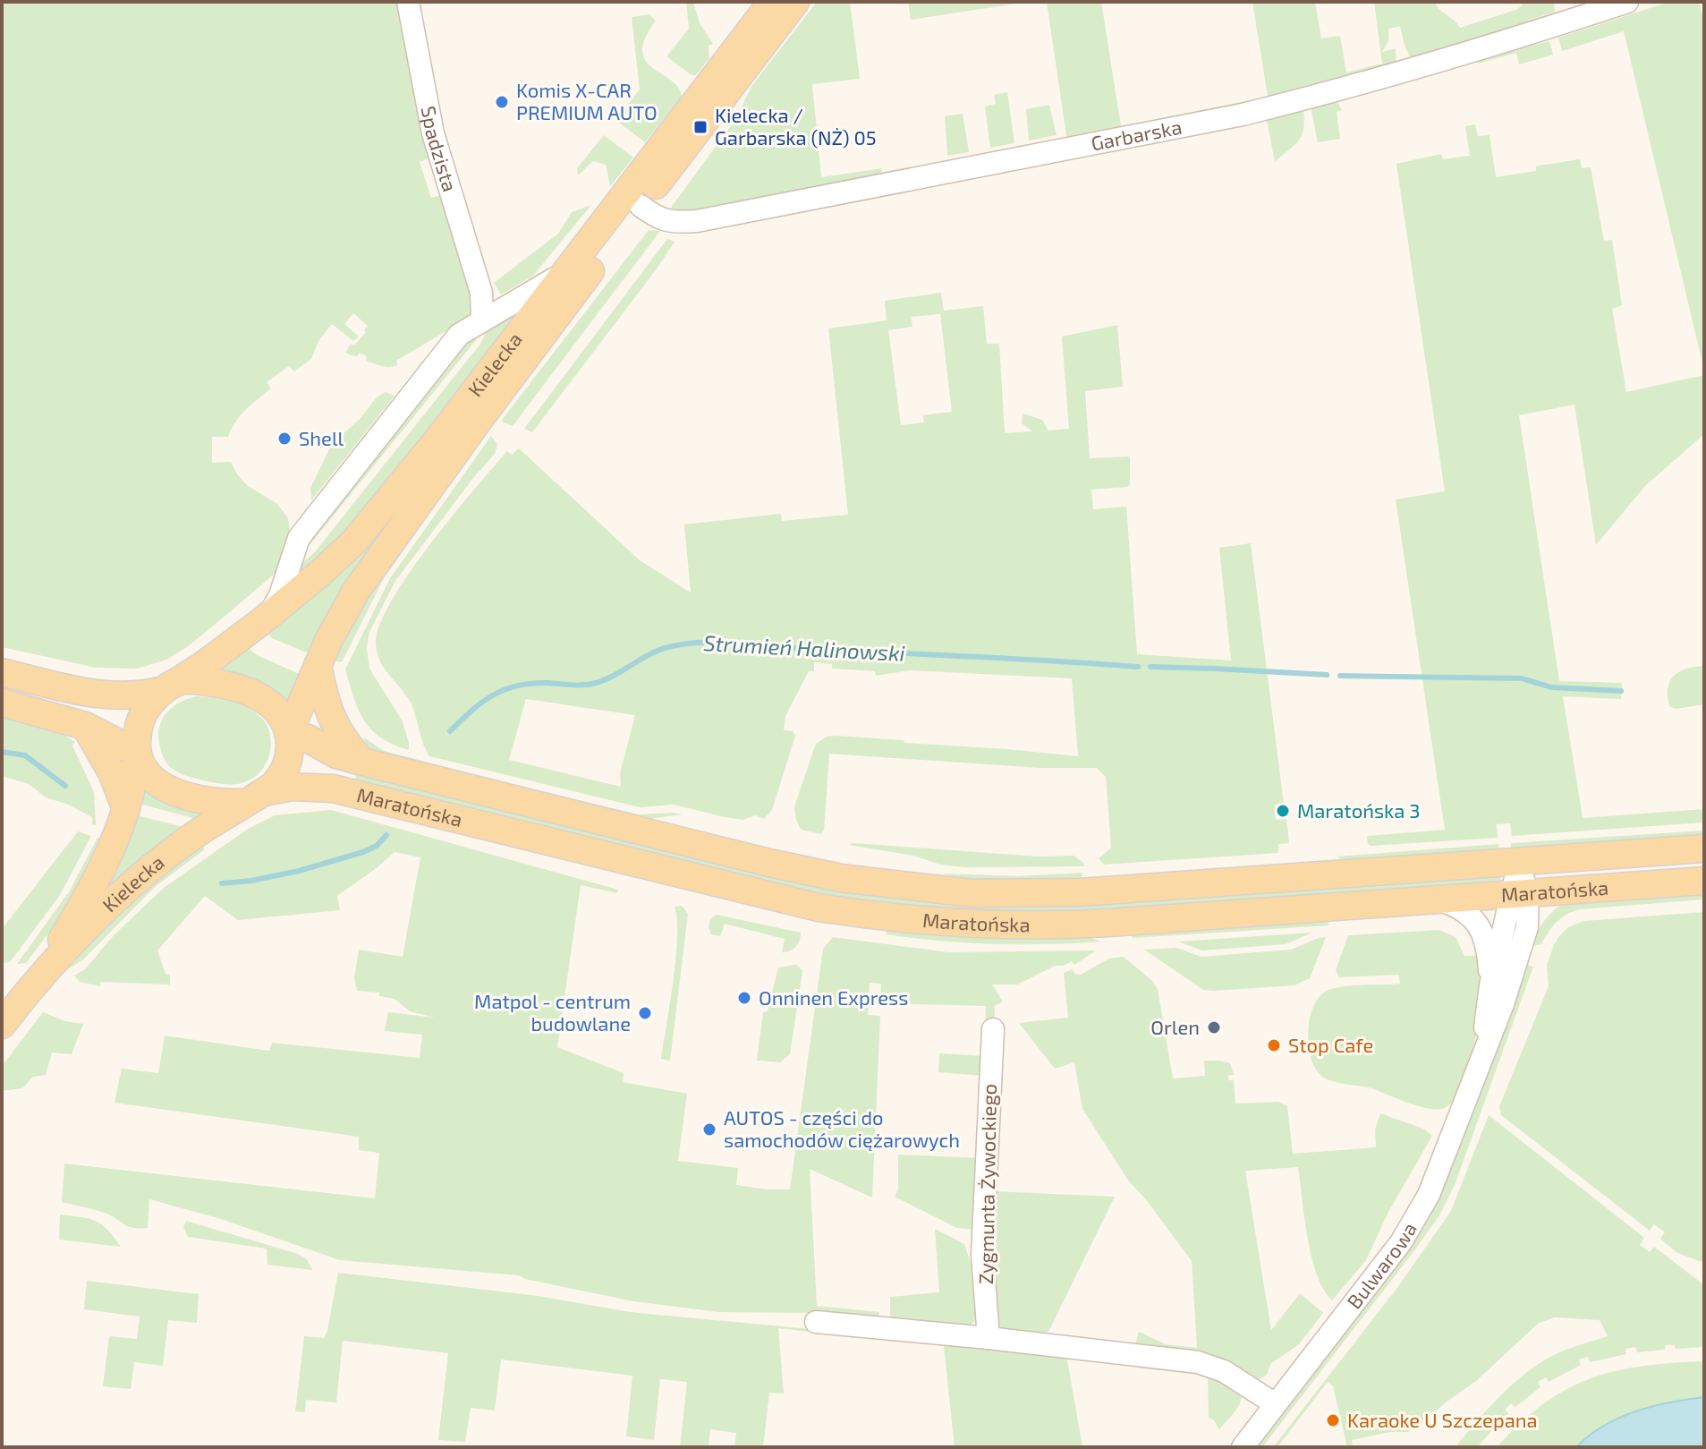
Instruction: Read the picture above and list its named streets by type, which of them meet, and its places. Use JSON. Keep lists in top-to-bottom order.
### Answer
{
  "streets": {
    "main road": ["Kielecka", "Maratońska"],
    "street": [
      "Garbarska",
      "Spadzista",
      "Zygmunta Żywockiego",
      "Bulwarowa"
    ]
  },
  "crossings": [
    ["Garbarska", "Kielecka"],
    ["Kielecka", "Maratońska"],
    ["Maratońska", "Bulwarowa"]
  ],
  "water": ["Strumień Halinowski"],
  "places": {
    "other": [
      "Komis X-CAR PREMIUM AUTO",
      "Shell",
      "Maratońska 3",
      "Onninen Express",
      "Matpol - centrum budowlane",
      "Orlen",
      "Stop Cafe",
      "AUTOS - części do samochodów ciężarowych",
      "Karaoke U Szczepana"
    ],
    "transit": ["Kielecka / Garbarska (NŻ) 05"]
  }
}
